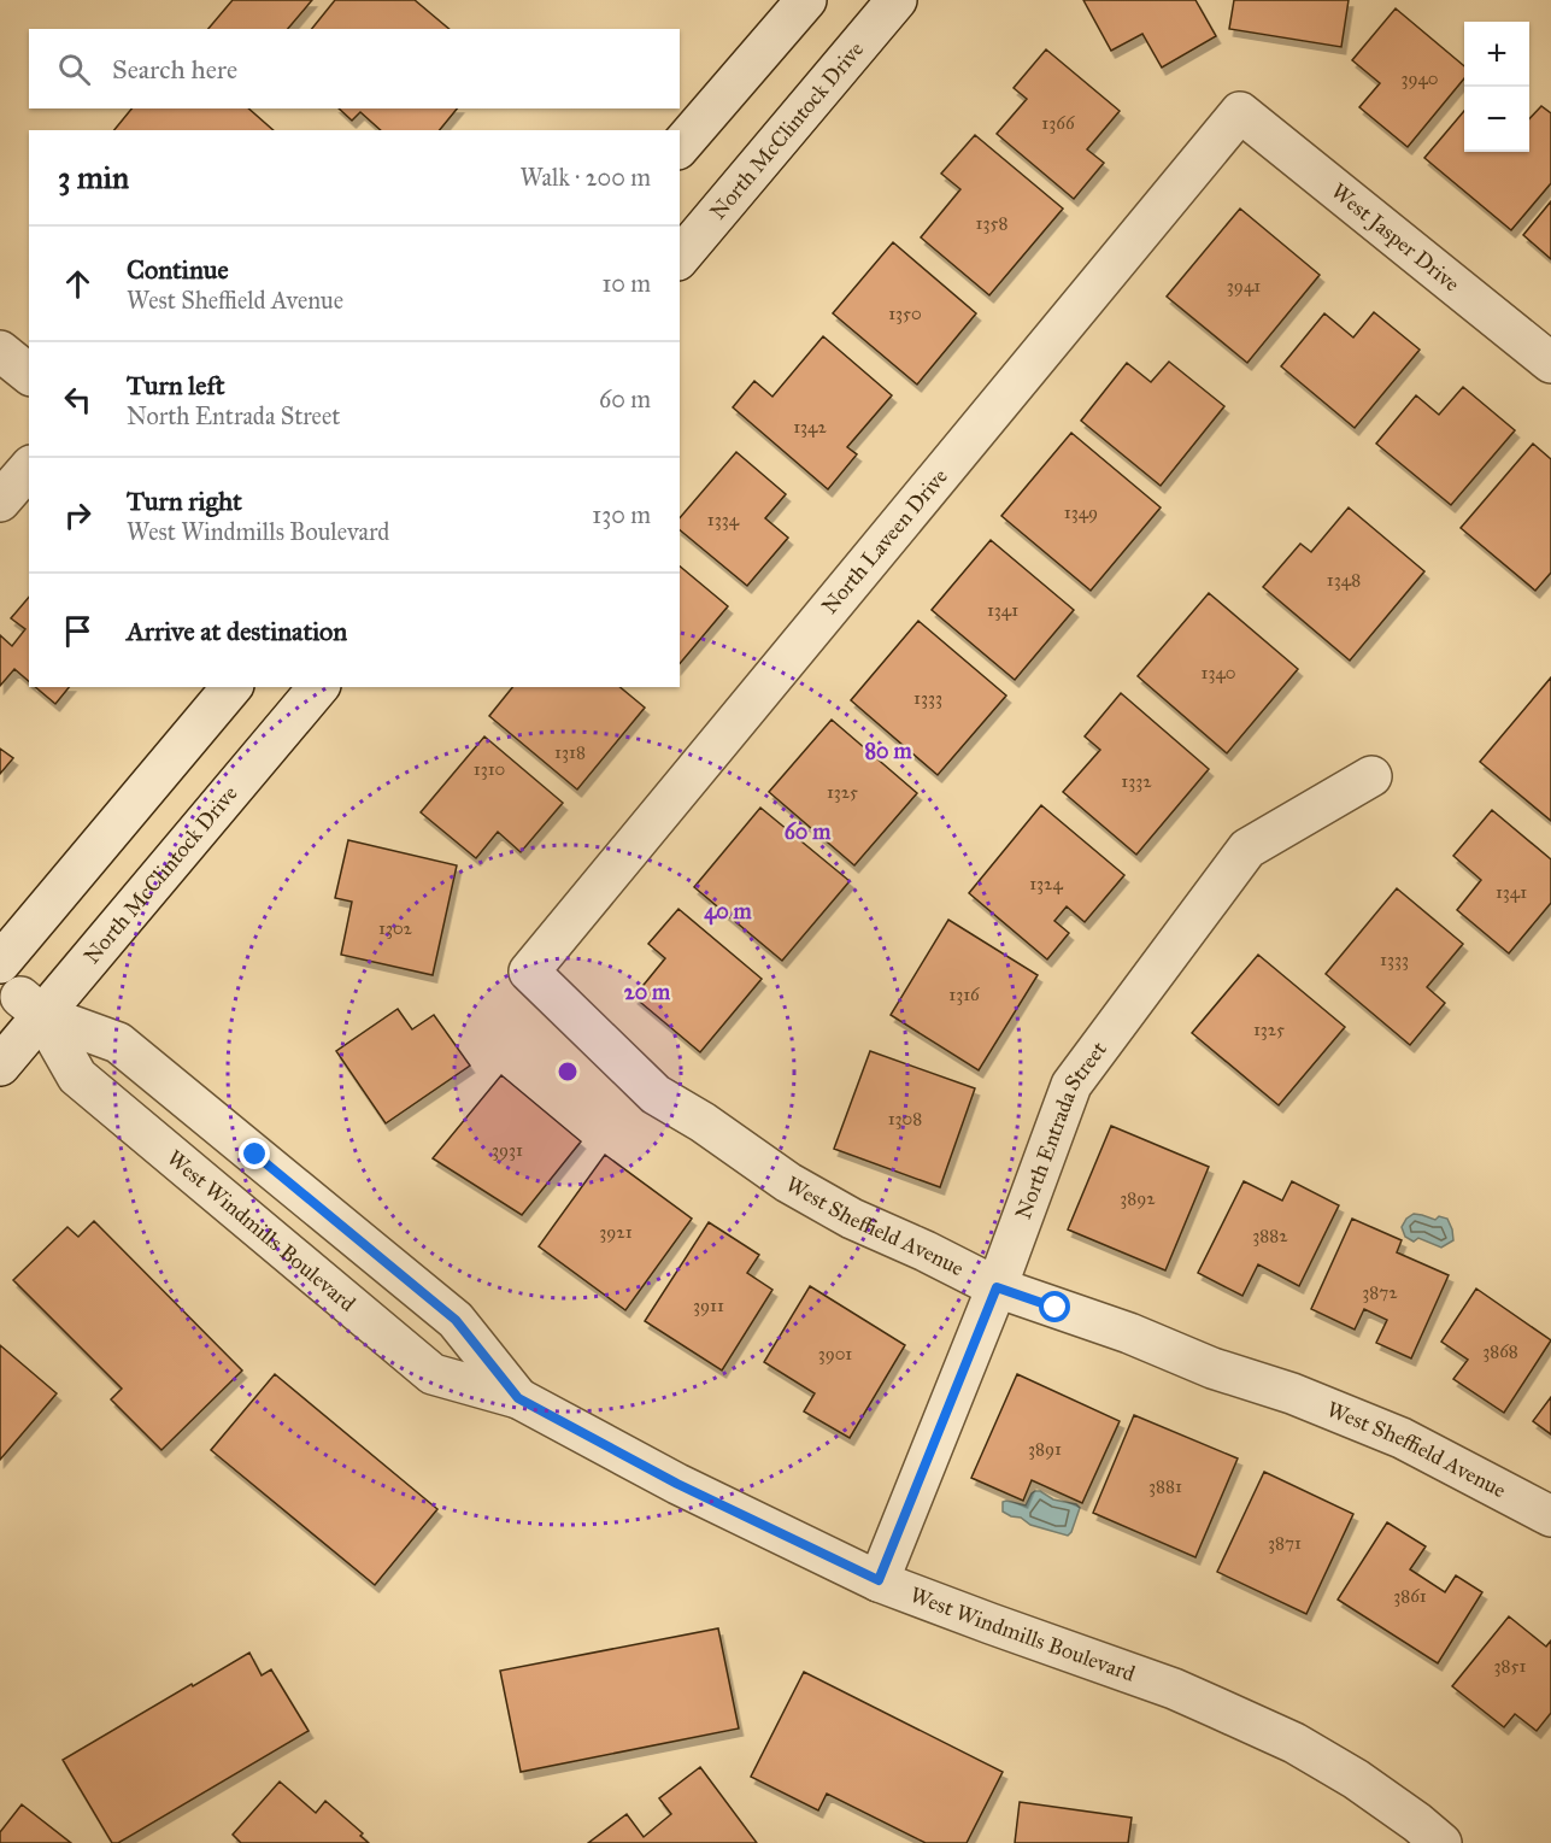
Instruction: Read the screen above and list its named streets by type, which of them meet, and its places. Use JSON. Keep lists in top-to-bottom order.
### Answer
{
  "streets": {
    "street": [
      "North McClintock Drive",
      "West Jasper Drive",
      "North Laveen Drive",
      "North Entrada Street",
      "West Sheffield Avenue",
      "West Windmills Boulevard"
    ]
  },
  "crossings": [
    ["North McClintock Drive", "West Windmills Boulevard"],
    ["West Jasper Drive", "North Laveen Drive"],
    ["North Laveen Drive", "West Sheffield Avenue"],
    ["North Entrada Street", "West Sheffield Avenue"],
    ["North Entrada Street", "West Windmills Boulevard"]
  ],
  "house_numbers": [
    "3940",
    "1366",
    "1358",
    "3941",
    "1350",
    "1342",
    "1349",
    "1334",
    "1348",
    "1341",
    "1340",
    "1333",
    "1318",
    "1310",
    "1332",
    "1325",
    "1324",
    "1341",
    "1302",
    "1333",
    "1316",
    "1325",
    "1308",
    "3931",
    "3892",
    "3921",
    "3882",
    "3872",
    "3911",
    "3868",
    "3901",
    "3891",
    "3881",
    "3871",
    "3861",
    "3851"
  ],
  "page": {
    "map_buttons": ["+", "−"],
    "search": "Search here",
    "heading": ["3 min", "Walk · 200 m"],
    "list": [
      ["Continue", "West Sheffield Avenue", "10 m"],
      ["Turn left", "North Entrada Street", "60 m"],
      ["Turn right", "West Windmills Boulevard", "130 m"],
      "Arrive at destination"
    ]
  },
  "rings": [
    "80 m",
    "60 m",
    "40 m",
    "20 m"
  ]
}
